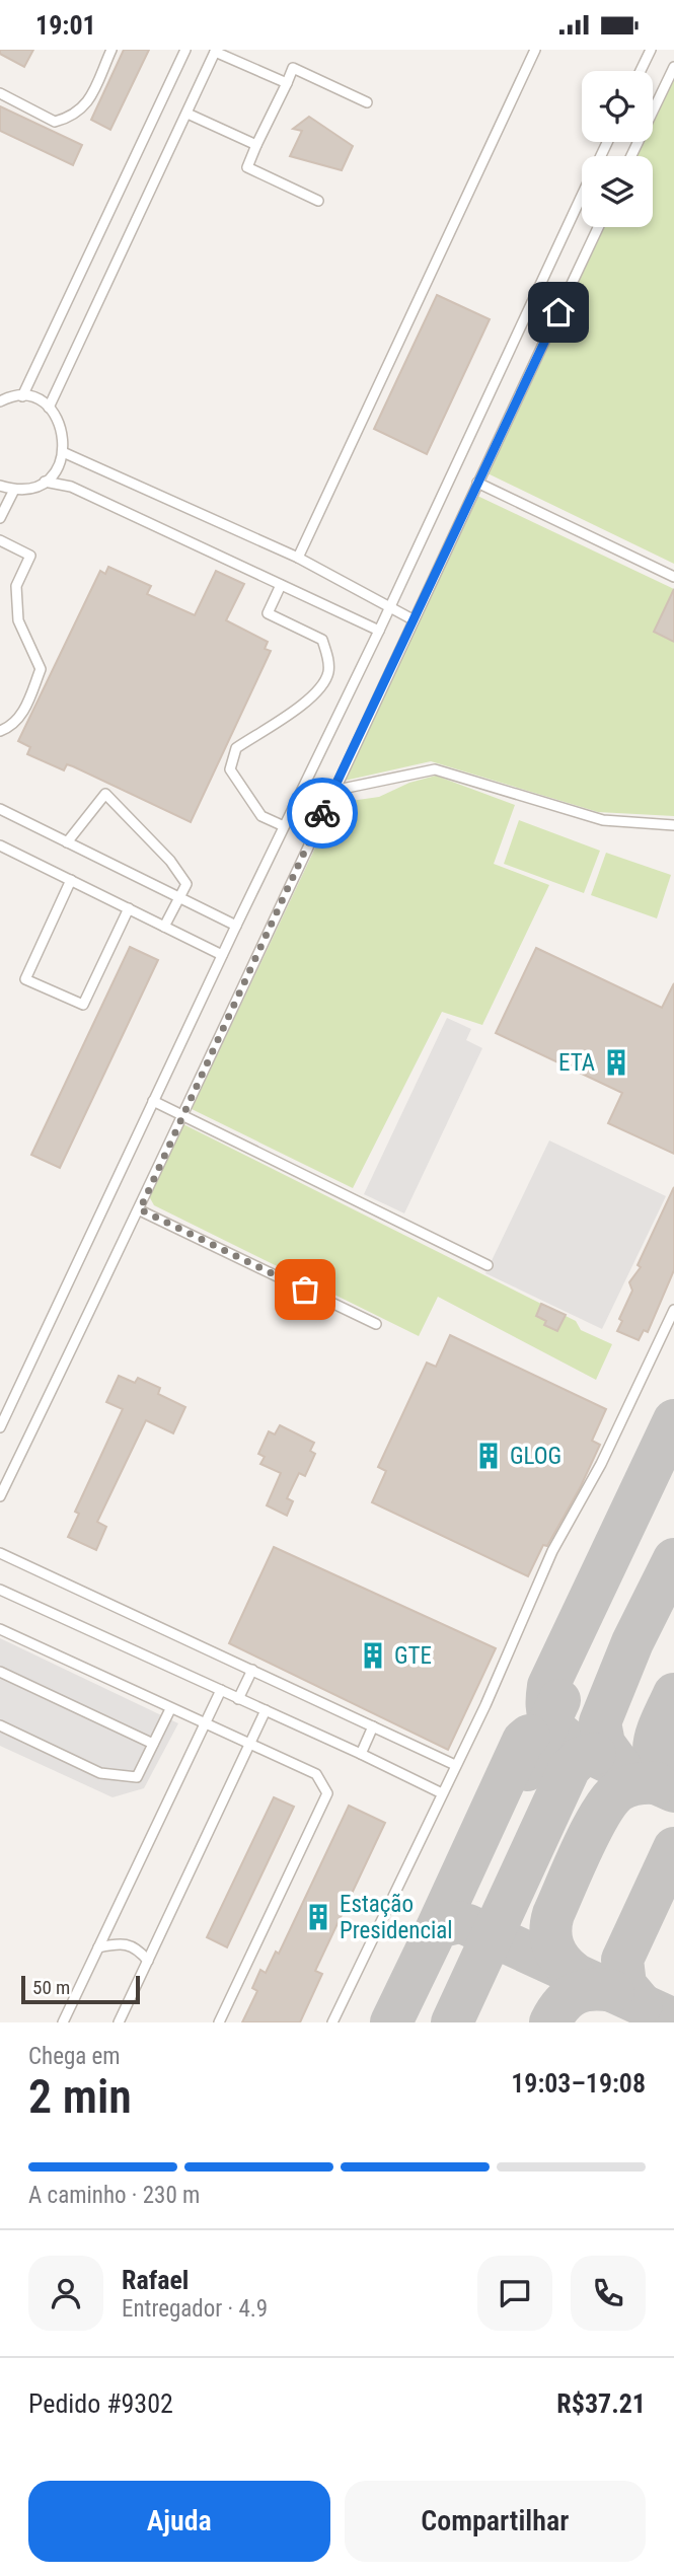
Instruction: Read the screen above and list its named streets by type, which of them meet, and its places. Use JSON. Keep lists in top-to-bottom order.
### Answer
{
  "places": {
    "building": [
      "ETA",
      "GLOG",
      "GTE",
      "Estação Presidencial"
    ]
  },
  "scale_bar": "50 m",
  "page": {
    "status": "19:01",
    "scale": "50 m",
    "heading": ["2 min", "Chega em", "19:03–19:08"],
    "panel": [
      "Rafael",
      "Entregador · 4.9",
      "Pedido #9302",
      "R$37.21"
    ],
    "bar": "A caminho · 230 m",
    "buttons": ["Ajuda", "Compartilhar"]
  }
}
